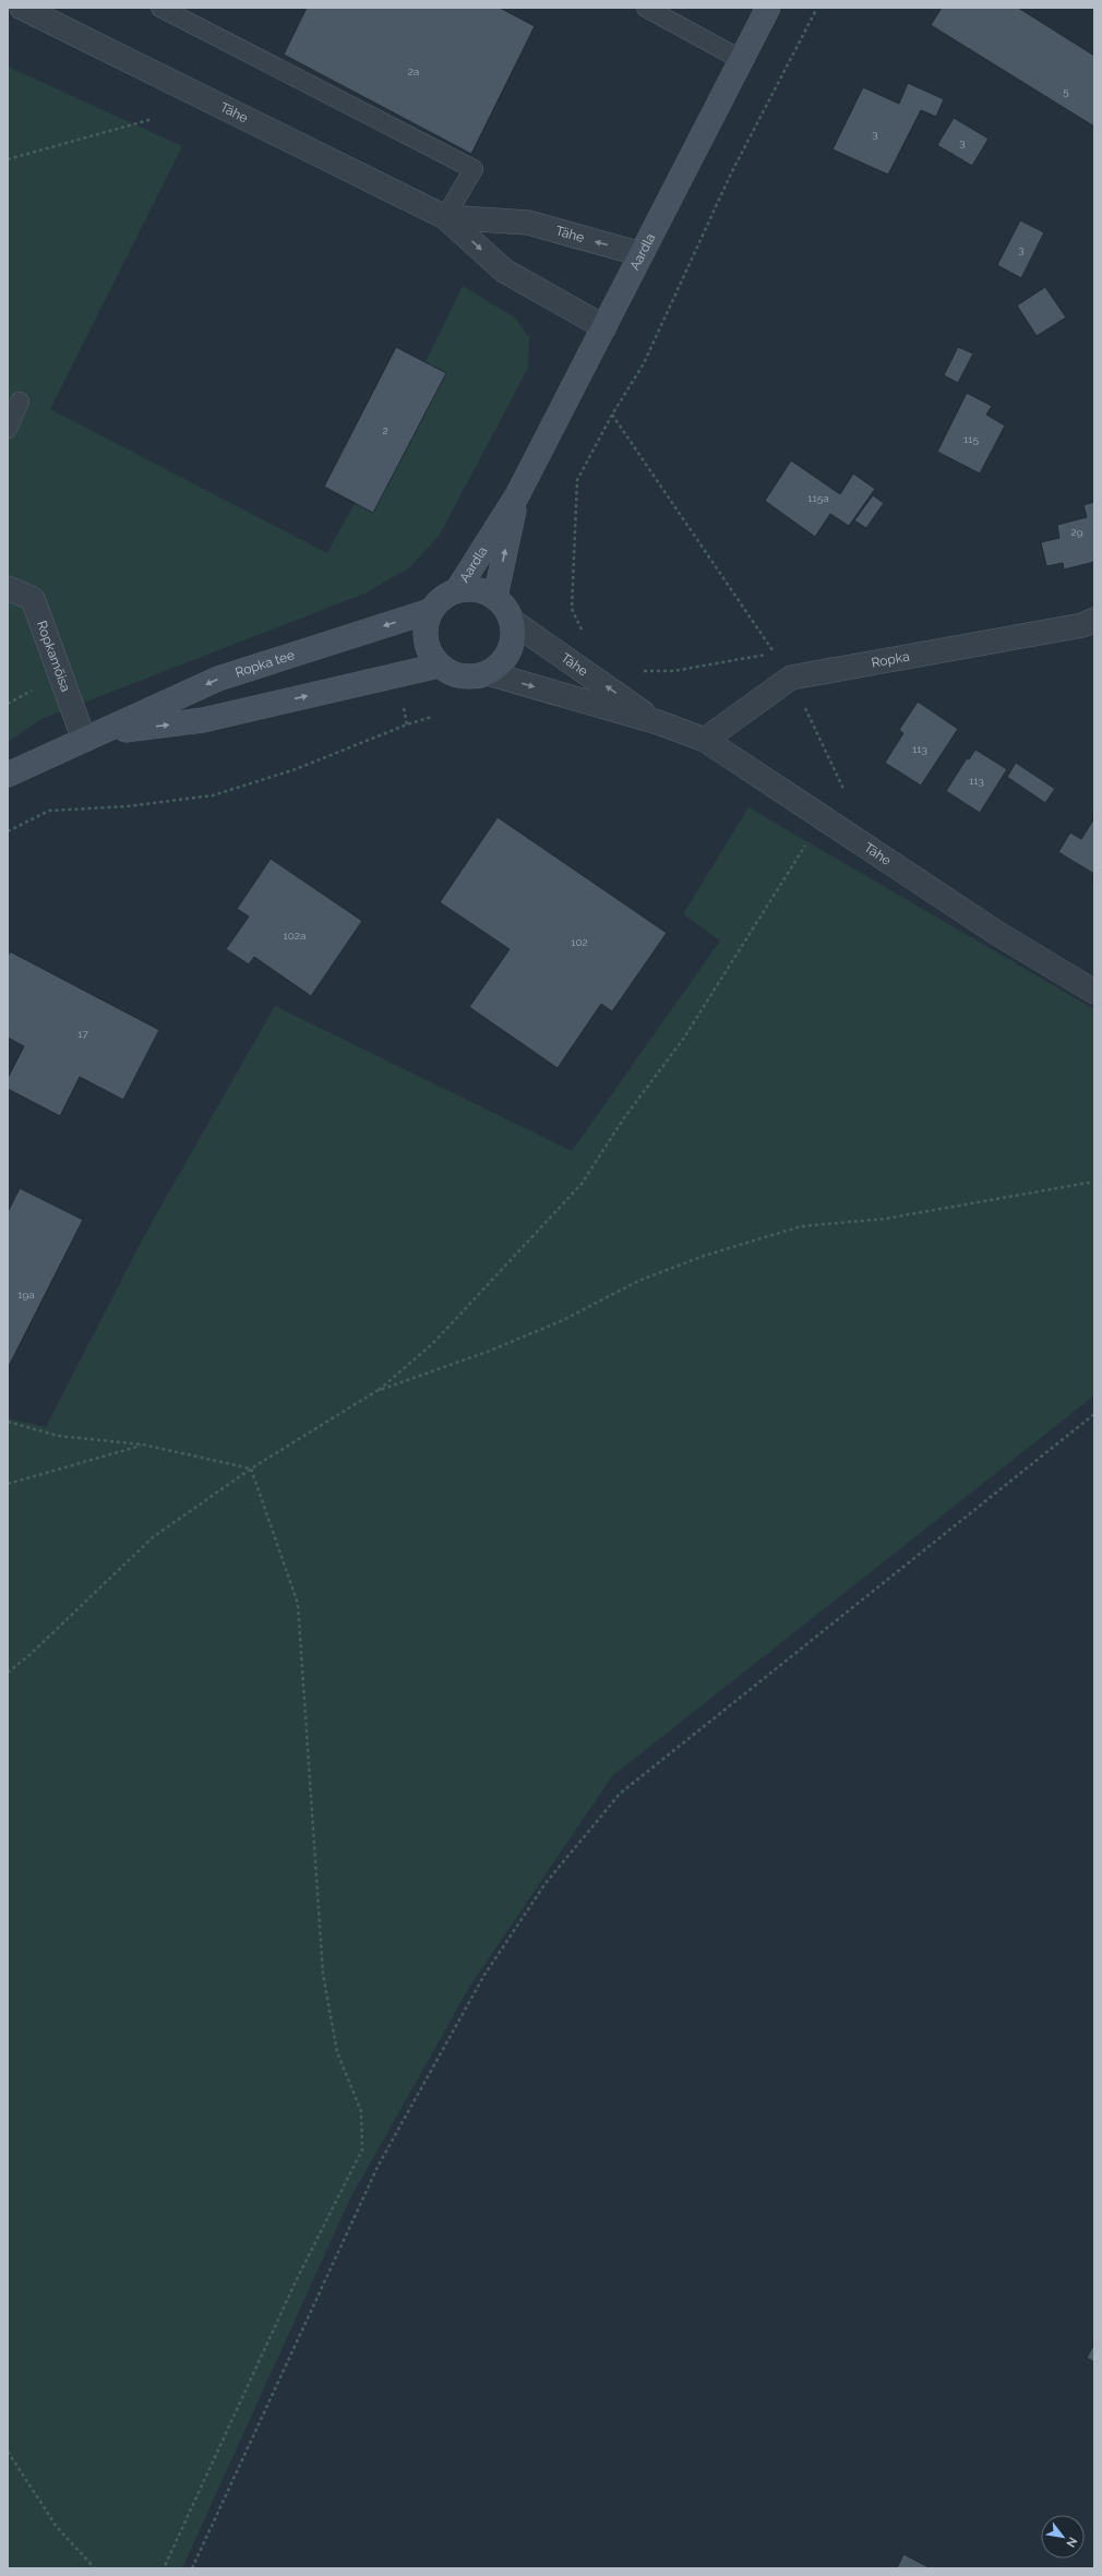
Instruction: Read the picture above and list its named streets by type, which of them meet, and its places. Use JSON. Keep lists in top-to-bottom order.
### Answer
{
  "streets": {
    "street": [
      "Tähe",
      "Aardla",
      "Ropkamõisa",
      "Ropka",
      "Ropka tee"
    ]
  },
  "crossings": [
    ["Tähe", "Aardla"],
    ["Tähe", "Ropka"],
    ["Tähe", "Ropka tee"],
    ["Aardla", "Ropka tee"],
    ["Ropkamõisa", "Ropka tee"]
  ],
  "house_numbers": [
    "2a",
    "5",
    "3",
    "3",
    "3",
    "2",
    "115",
    "115a",
    "29",
    "113",
    "113",
    "102a",
    "102",
    "17",
    "19a"
  ],
  "north": "bottom right"
}
